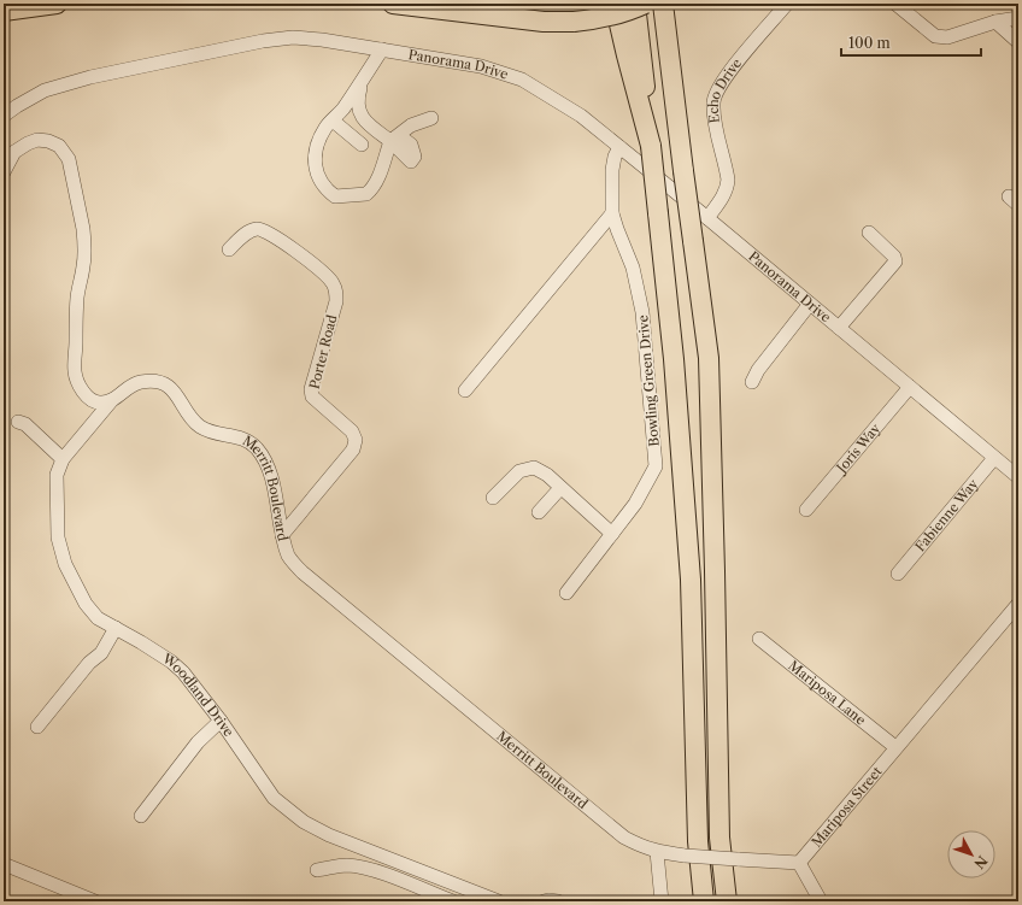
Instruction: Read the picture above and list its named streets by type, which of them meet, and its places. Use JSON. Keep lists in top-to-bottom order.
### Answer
{
  "streets": {
    "street": [
      "Panorama Drive",
      "Echo Drive",
      "Porter Road",
      "Bowling Green Drive",
      "Joris Way",
      "Merritt Boulevard",
      "Fabienne Way",
      "Mariposa Lane",
      "Woodland Drive",
      "Mariposa Street"
    ]
  },
  "crossings": [
    ["Panorama Drive", "Echo Drive"],
    ["Panorama Drive", "Bowling Green Drive"],
    ["Panorama Drive", "Joris Way"],
    ["Panorama Drive", "Fabienne Way"],
    ["Porter Road", "Merritt Boulevard"],
    ["Merritt Boulevard", "Woodland Drive"],
    ["Mariposa Lane", "Mariposa Street"]
  ],
  "scale_bar": "100 m",
  "north": "bottom right"
}
